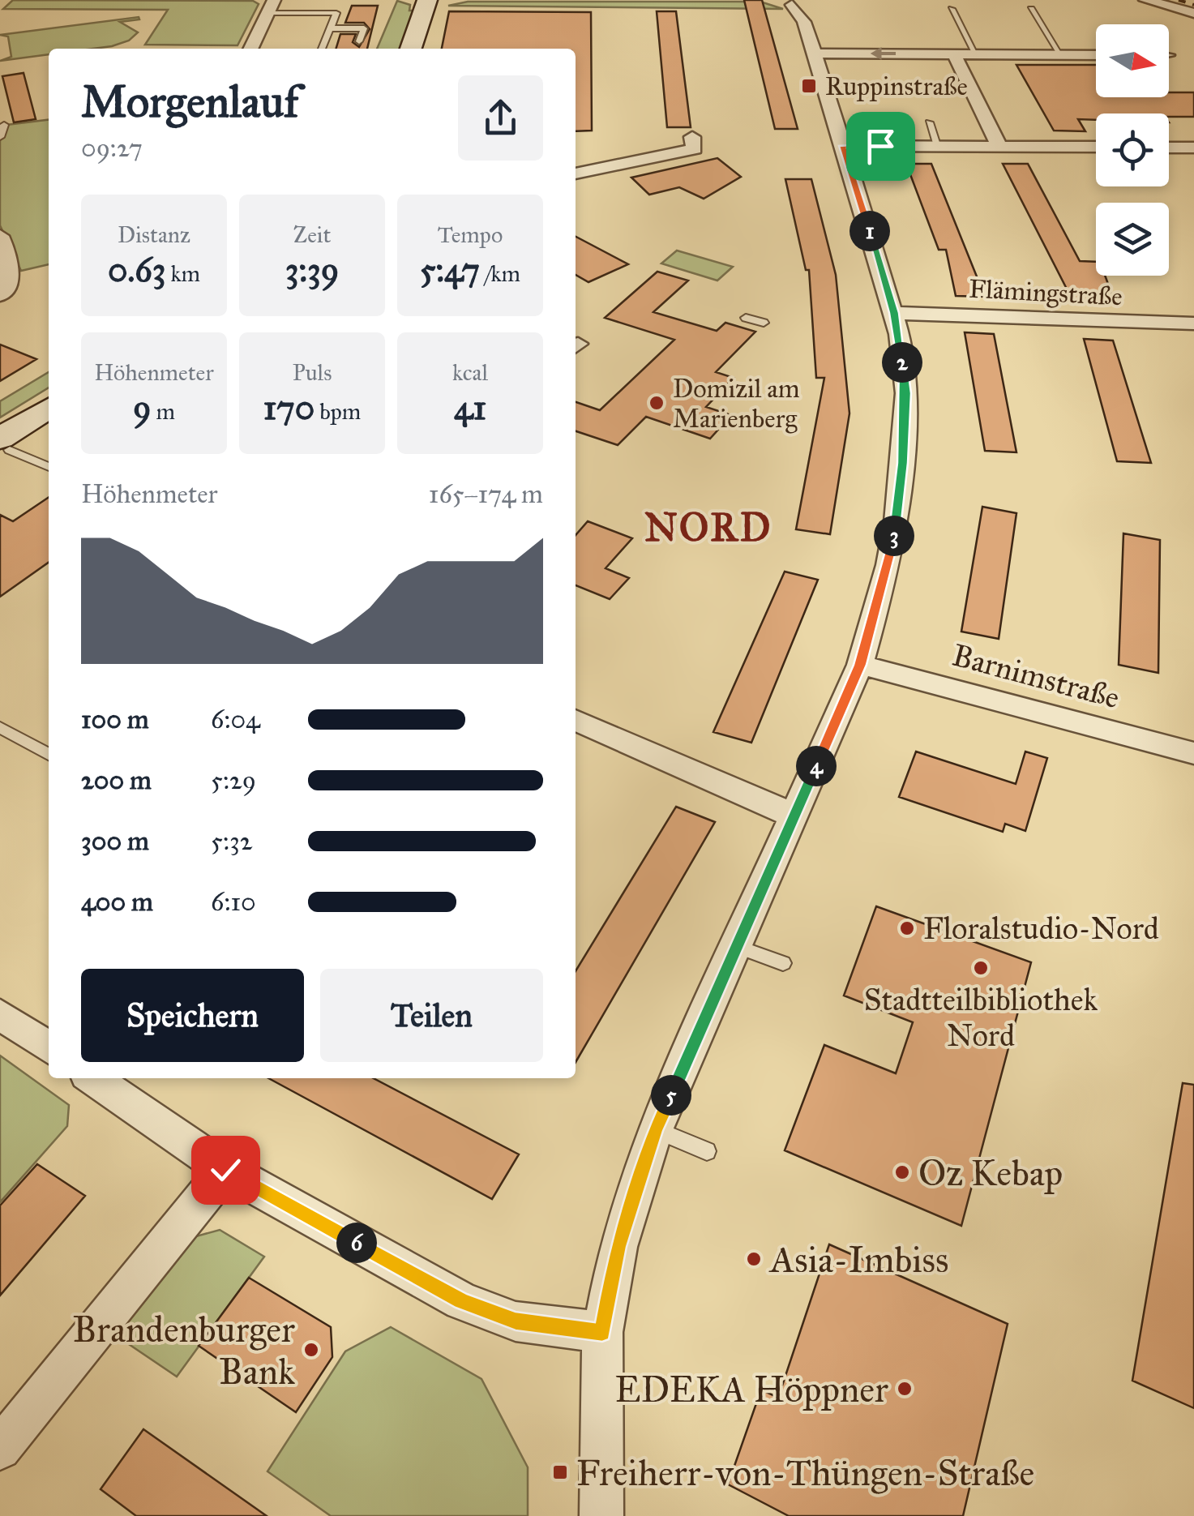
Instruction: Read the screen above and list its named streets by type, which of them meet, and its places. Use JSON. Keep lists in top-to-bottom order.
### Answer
{
  "streets": {
    "street": ["Flämingstraße", "Barnimstraße"]
  },
  "districts": ["NORD"],
  "places": {
    "transit": ["Ruppinstraße", "Freiherr-von-Thüngen-Straße"],
    "other": [
      "Domizil am Marienberg",
      "Floralstudio-Nord",
      "Stadtteilbibliothek Nord",
      "Oz Kebap",
      "Asia-Imbiss",
      "Brandenburger Bank",
      "EDEKA Höppner"
    ]
  },
  "north": "right",
  "page": {
    "heading": ["Morgenlauf", "09:27"],
    "stats": [
      ["Distanz", "0.63 km"],
      ["Zeit", "3:39"],
      ["Tempo", "5:47 /km"],
      ["Höhenmeter", "9 m"],
      ["Puls", "170 bpm"],
      ["kcal", "41"]
    ],
    "pins": [
      "1",
      "2",
      "3",
      "4",
      "5",
      "6"
    ],
    "chart": ["Höhenmeter", "165–174 m"],
    "list": [
      {
        "name": "100 m",
        "note": "6:04"
      },
      {
        "name": "200 m",
        "note": "5:29"
      },
      {
        "name": "300 m",
        "note": "5:32"
      },
      {
        "name": "400 m",
        "note": "6:10"
      }
    ],
    "buttons": ["Speichern", "Teilen"]
  }
}
